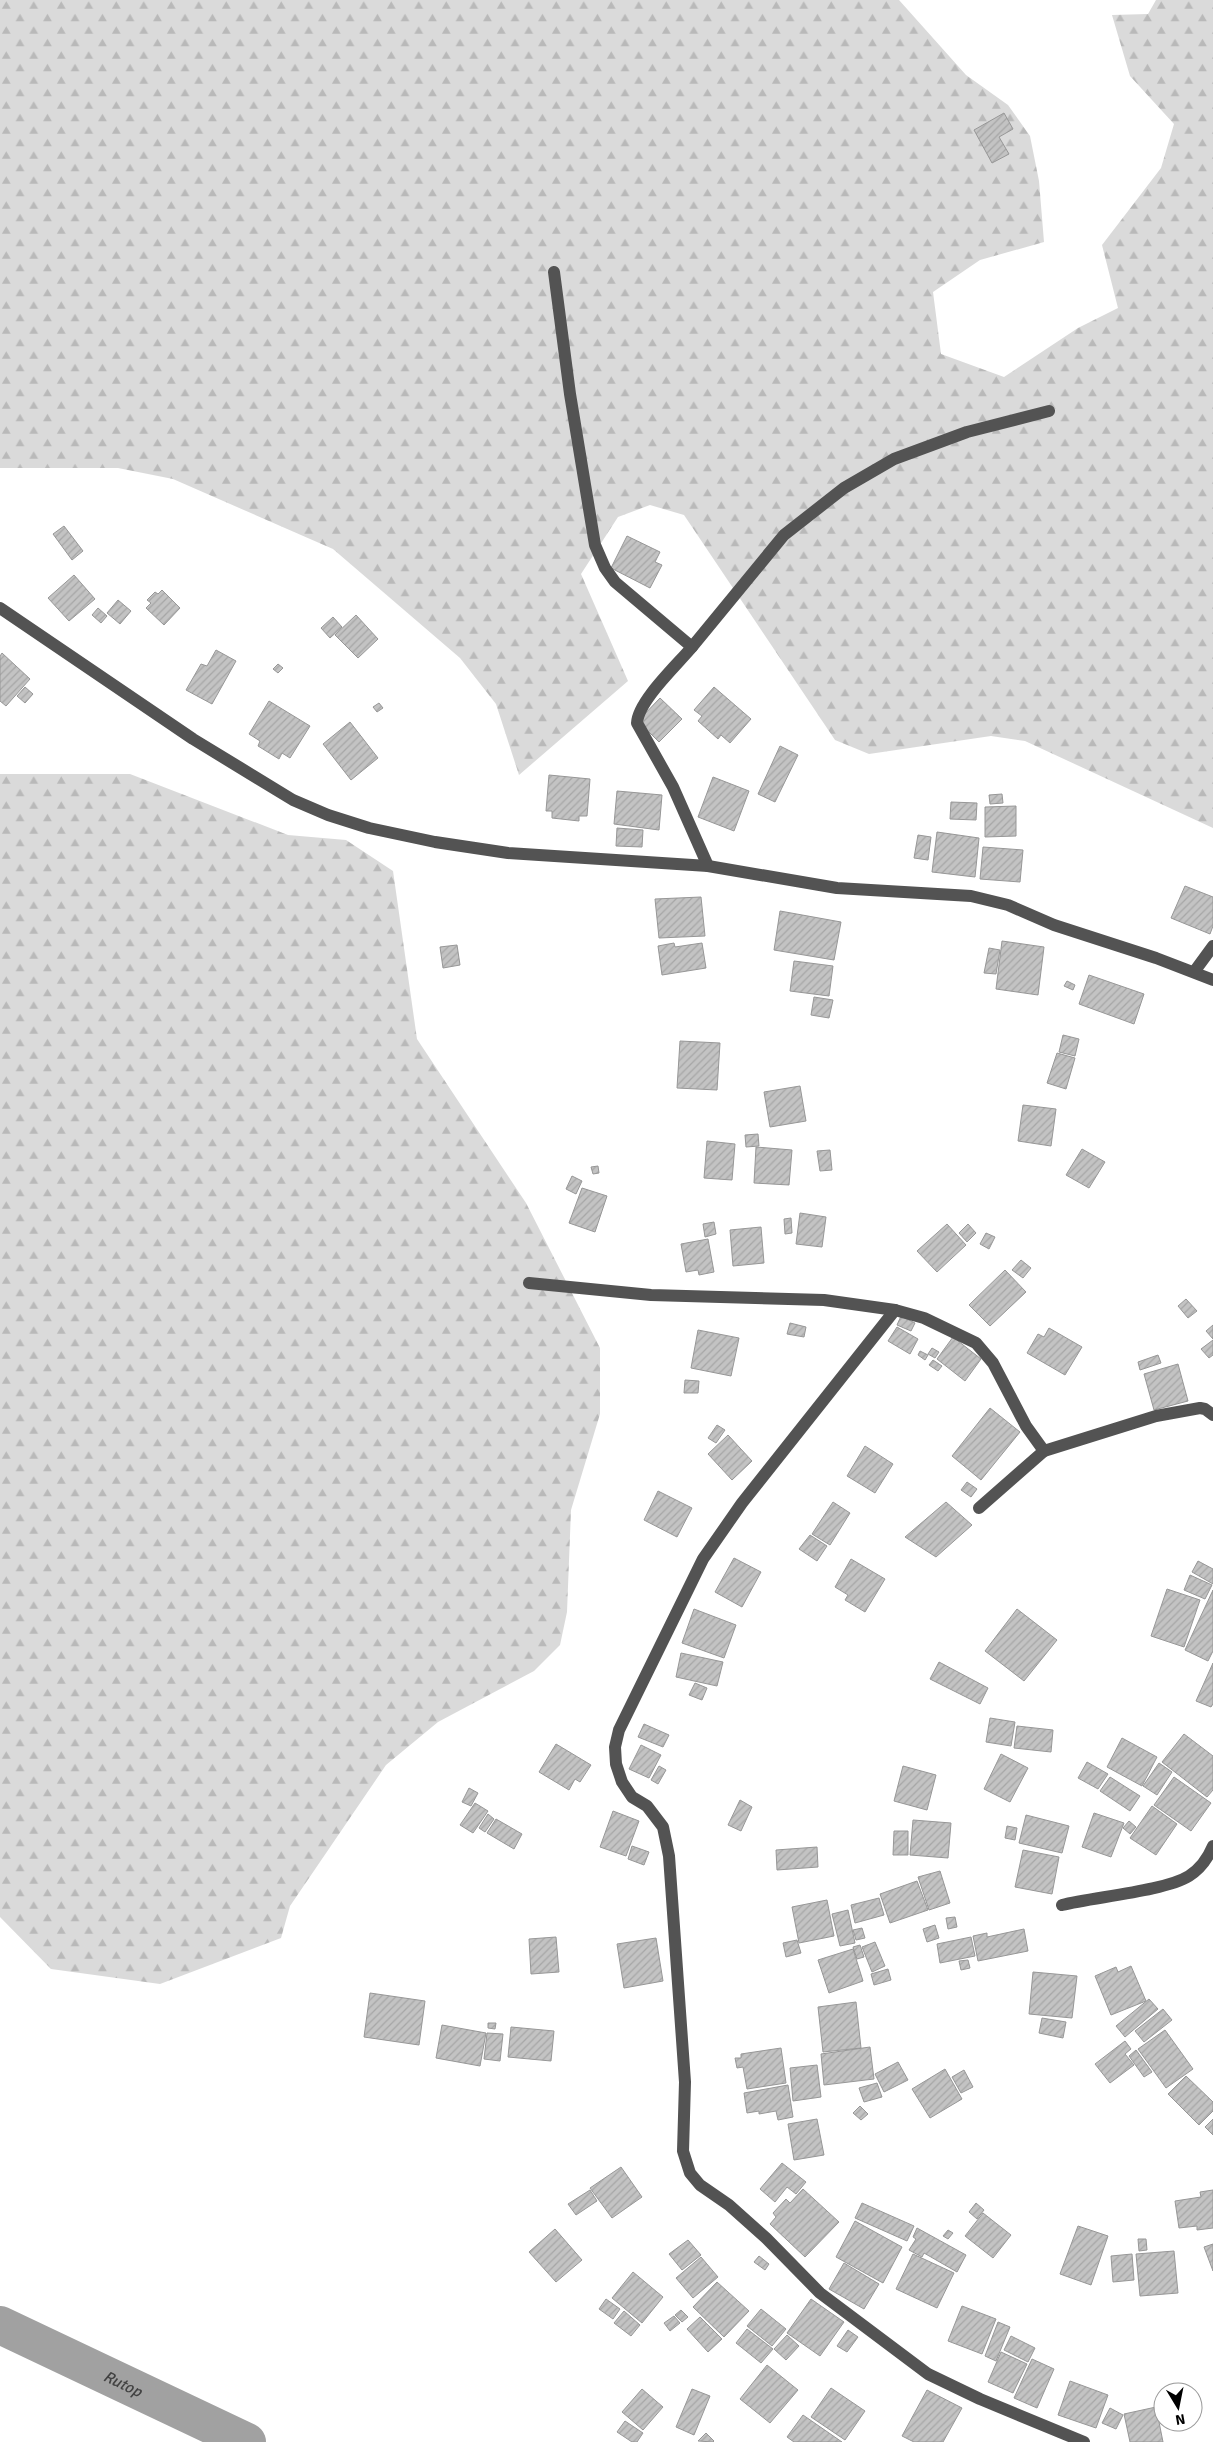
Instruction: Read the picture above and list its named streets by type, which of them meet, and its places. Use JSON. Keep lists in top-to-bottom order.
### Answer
{
  "water": ["Rutop"],
  "north": "bottom"
}
